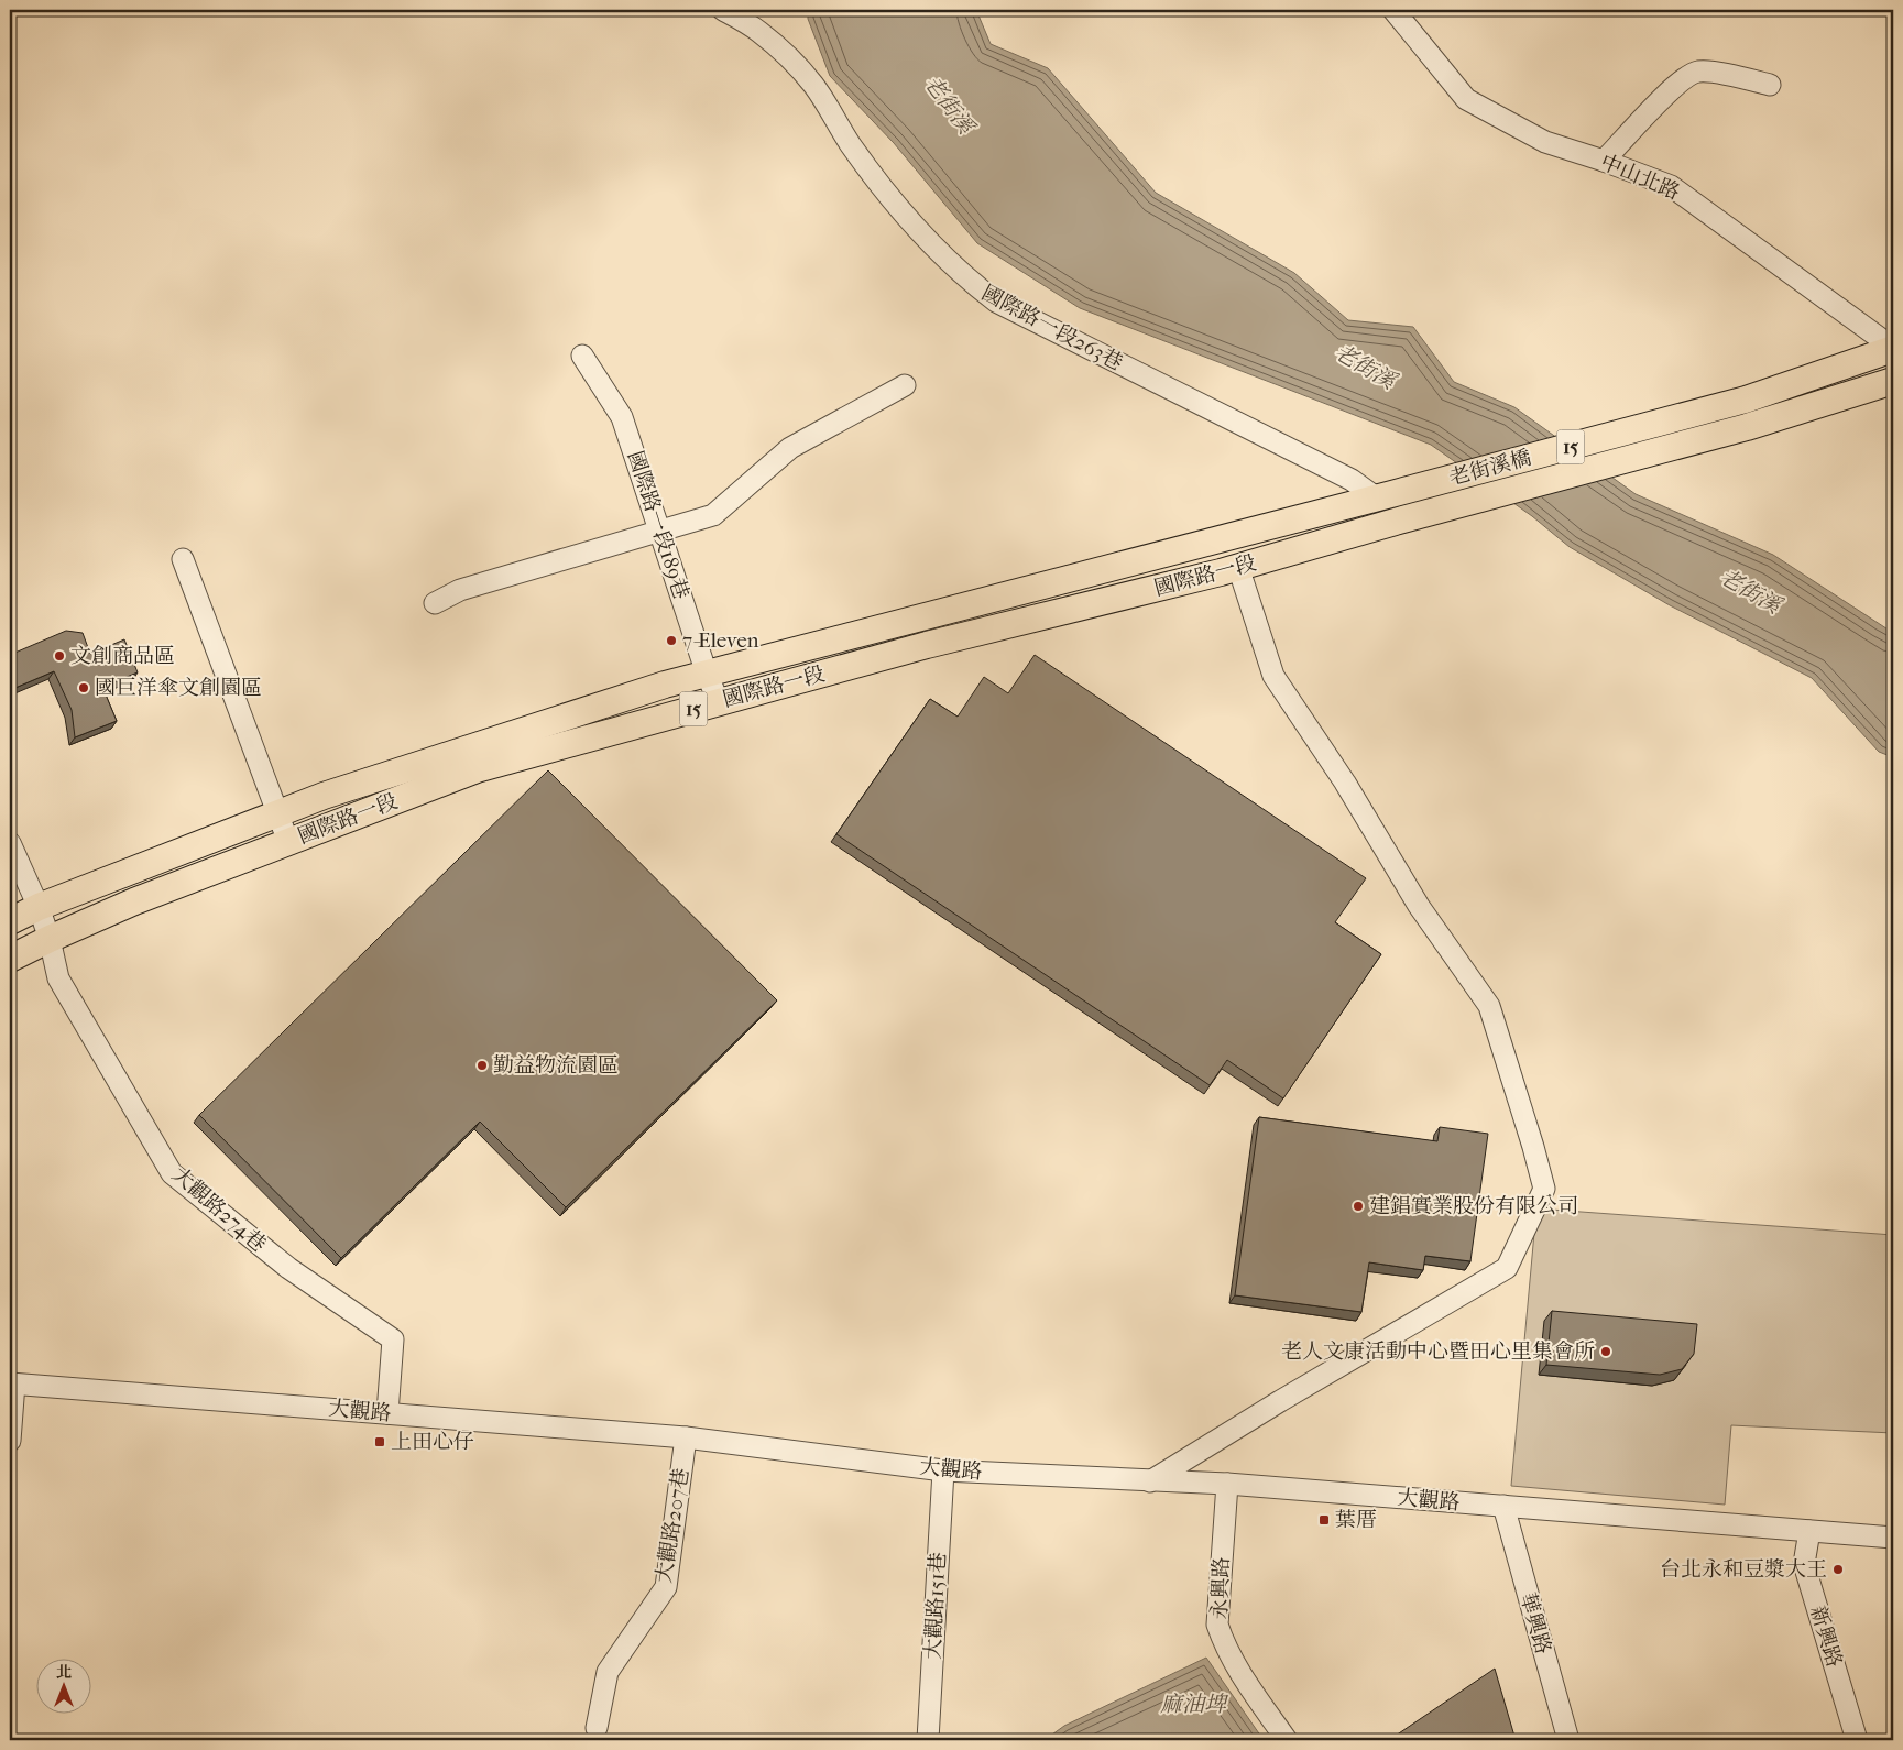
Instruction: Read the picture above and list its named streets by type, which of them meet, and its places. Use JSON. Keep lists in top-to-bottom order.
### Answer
{
  "streets": {
    "main road": ["15", "老街溪橋", "國際路一段"],
    "street": [
      "中山北路",
      "國際路一段263巷",
      "國際路一段189巷",
      "大觀路274巷",
      "大觀路",
      "大觀路207巷",
      "永興路",
      "大觀路151巷",
      "華興路",
      "新興路"
    ]
  },
  "crossings": [
    ["中山北路", "老街溪橋"],
    ["國際路一段263巷", "老街溪橋"],
    ["國際路一段263巷", "國際路一段"],
    ["老街溪橋", "國際路一段"],
    ["國際路一段189巷", "國際路一段"],
    ["國際路一段", "大觀路274巷"],
    ["大觀路274巷", "大觀路"],
    ["大觀路", "大觀路207巷"],
    ["大觀路", "永興路"],
    ["大觀路", "大觀路151巷"],
    ["大觀路", "華興路"],
    ["大觀路", "新興路"]
  ],
  "water": ["老街溪", "麻油埤"],
  "places": {
    "other": [
      "7-Eleven",
      "文創商品區",
      "國巨洋傘文創園區",
      "勤益物流園區",
      "建錩實業股份有限公司",
      "老人文康活動中心暨田心里集會所",
      "台北永和豆漿大王"
    ],
    "transit": ["上田心仔", "葉厝"]
  },
  "north": "top"
}
